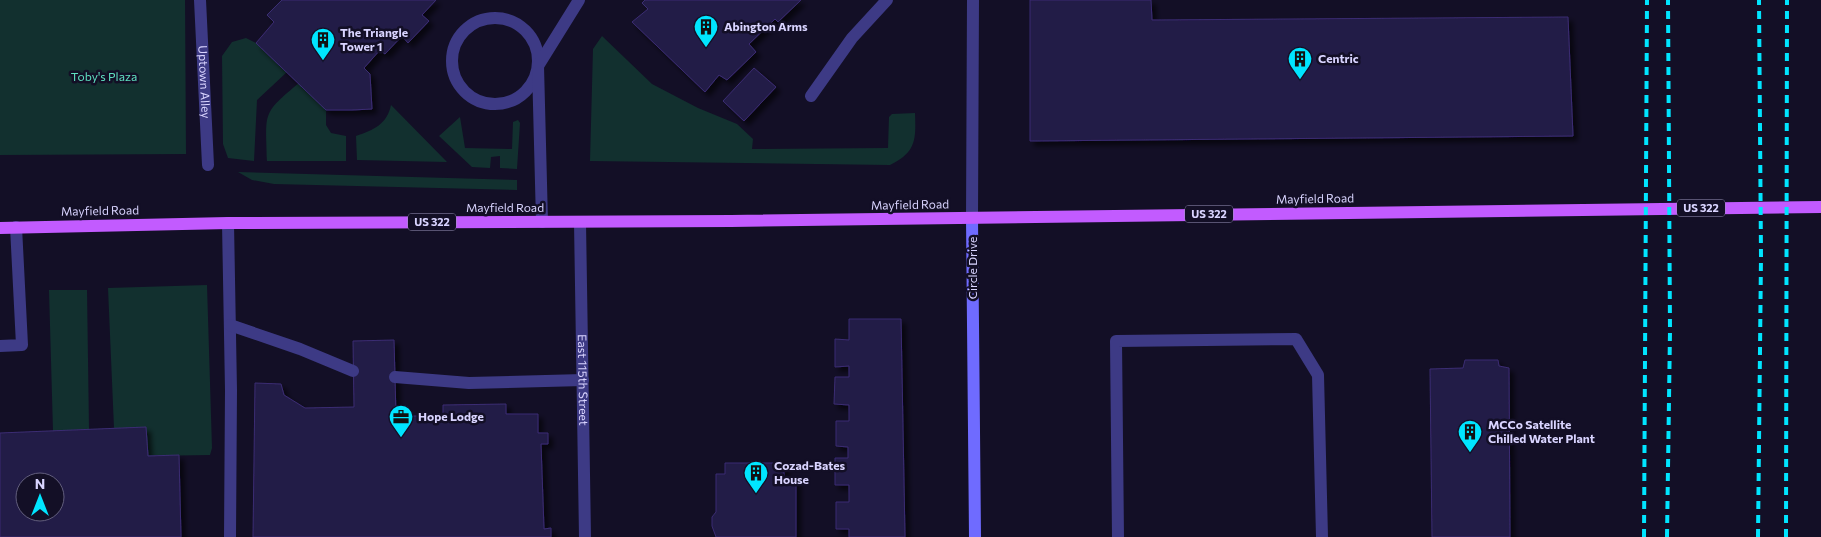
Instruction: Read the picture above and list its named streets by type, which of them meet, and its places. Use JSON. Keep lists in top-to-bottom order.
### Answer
{
  "streets": {
    "main road": ["Mayfield Road", "US 322"],
    "street": ["Uptown Alley", "Circle Drive", "East 115th Street"]
  },
  "crossings": [
    ["Mayfield Road", "Circle Drive"],
    ["Mayfield Road", "East 115th Street"]
  ],
  "parks": ["Toby's Plaza"],
  "places": {
    "building": [
      "Abington Arms",
      "The Triangle Tower 1",
      "Centric",
      "MCCo Satellite Chilled Water Plant",
      "Cozad-Bates House"
    ],
    "office": ["Hope Lodge"]
  },
  "north": "top"
}
